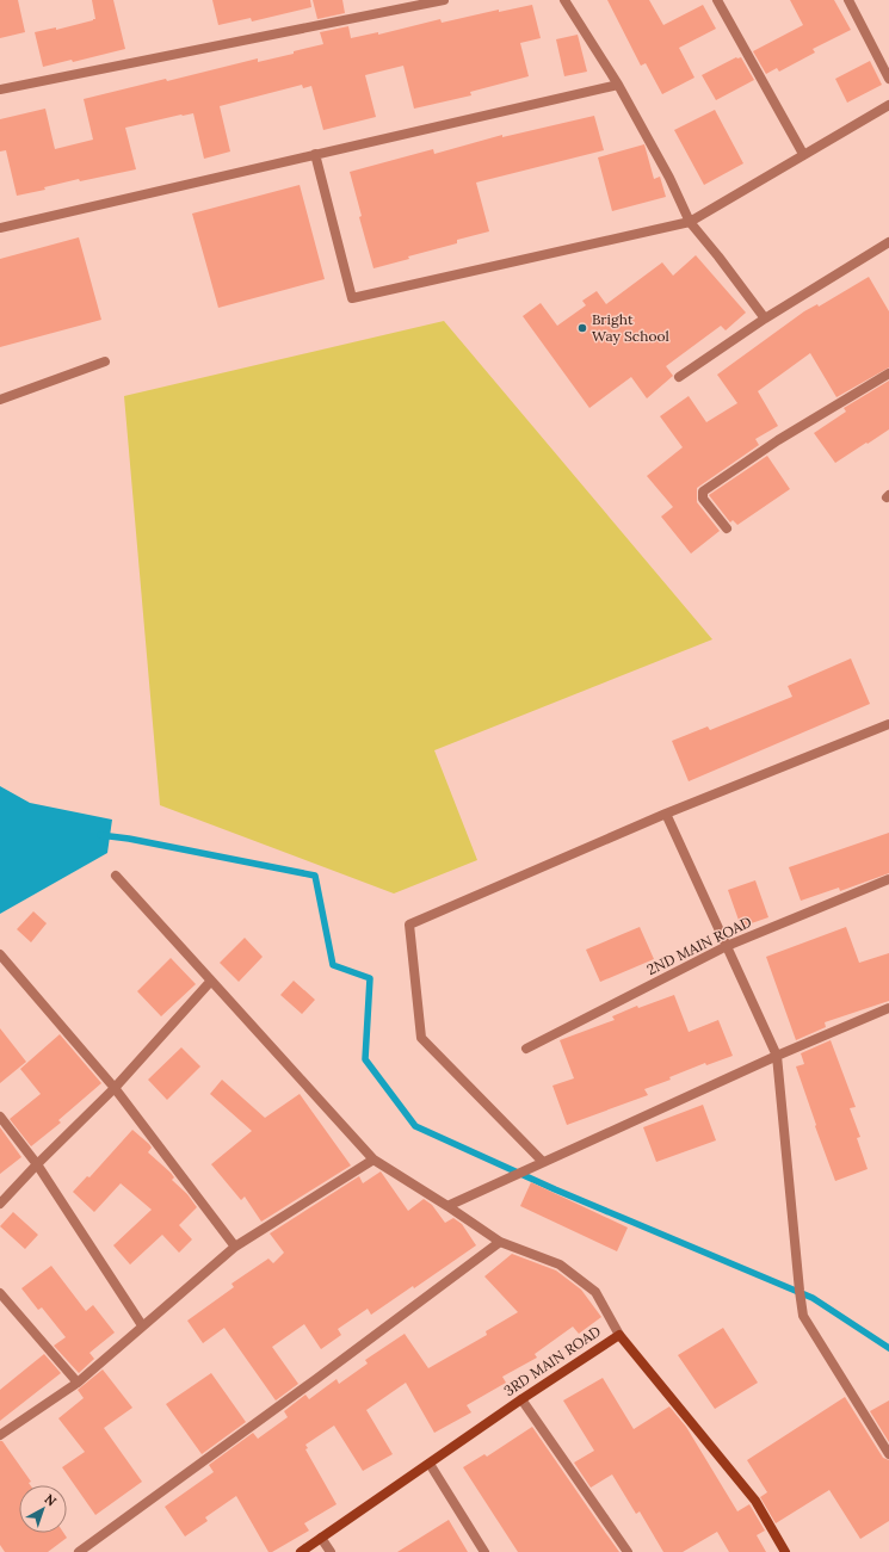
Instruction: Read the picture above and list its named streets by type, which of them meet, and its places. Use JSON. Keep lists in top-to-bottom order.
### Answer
{
  "streets": {
    "street": ["2ND MAIN ROAD", "3RD MAIN ROAD"]
  },
  "places": ["Bright Way School"],
  "north": "top right"
}
